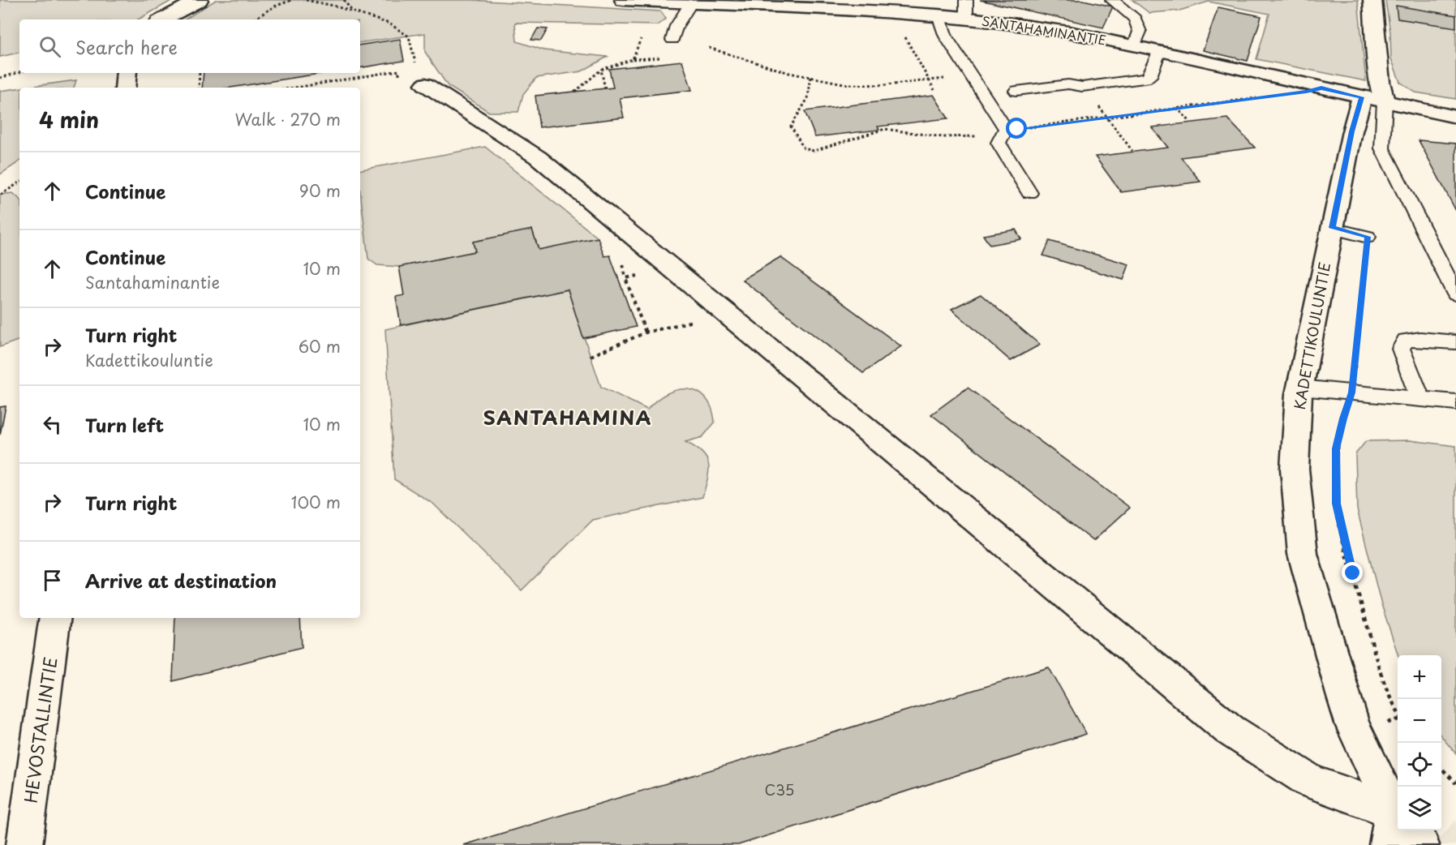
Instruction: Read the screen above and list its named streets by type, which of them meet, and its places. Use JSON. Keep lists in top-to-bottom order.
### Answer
{
  "streets": {
    "street": ["SANTAHAMINANTIE", "KADETTIKOULUNTIE", "HEVOSTALLINTIE"]
  },
  "crossings": [
    ["SANTAHAMINANTIE", "KADETTIKOULUNTIE"]
  ],
  "districts": ["SANTAHAMINA"],
  "house_numbers": ["C35"],
  "page": {
    "search": "Search here",
    "heading": ["4 min", "Walk · 270 m"],
    "list": [
      ["Continue", "90 m"],
      ["Continue", "Santahaminantie", "10 m"],
      ["Turn right", "Kadettikouluntie", "60 m"],
      ["Turn left", "10 m"],
      ["Turn right", "100 m"],
      "Arrive at destination"
    ],
    "map_buttons": ["+", "−"]
  }
}
